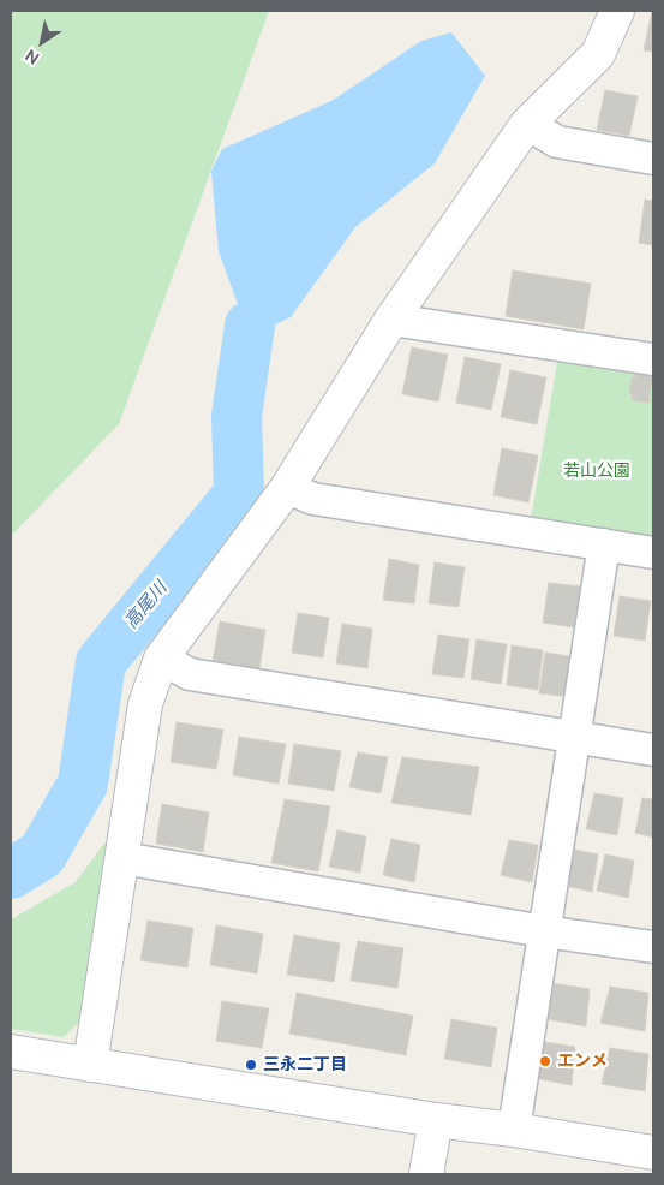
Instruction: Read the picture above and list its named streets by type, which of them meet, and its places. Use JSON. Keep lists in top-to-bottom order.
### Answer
{
  "water": ["高尾川"],
  "parks": ["若山公園"],
  "places": ["エンメ", "三永二丁目"],
  "north": "bottom left"
}
